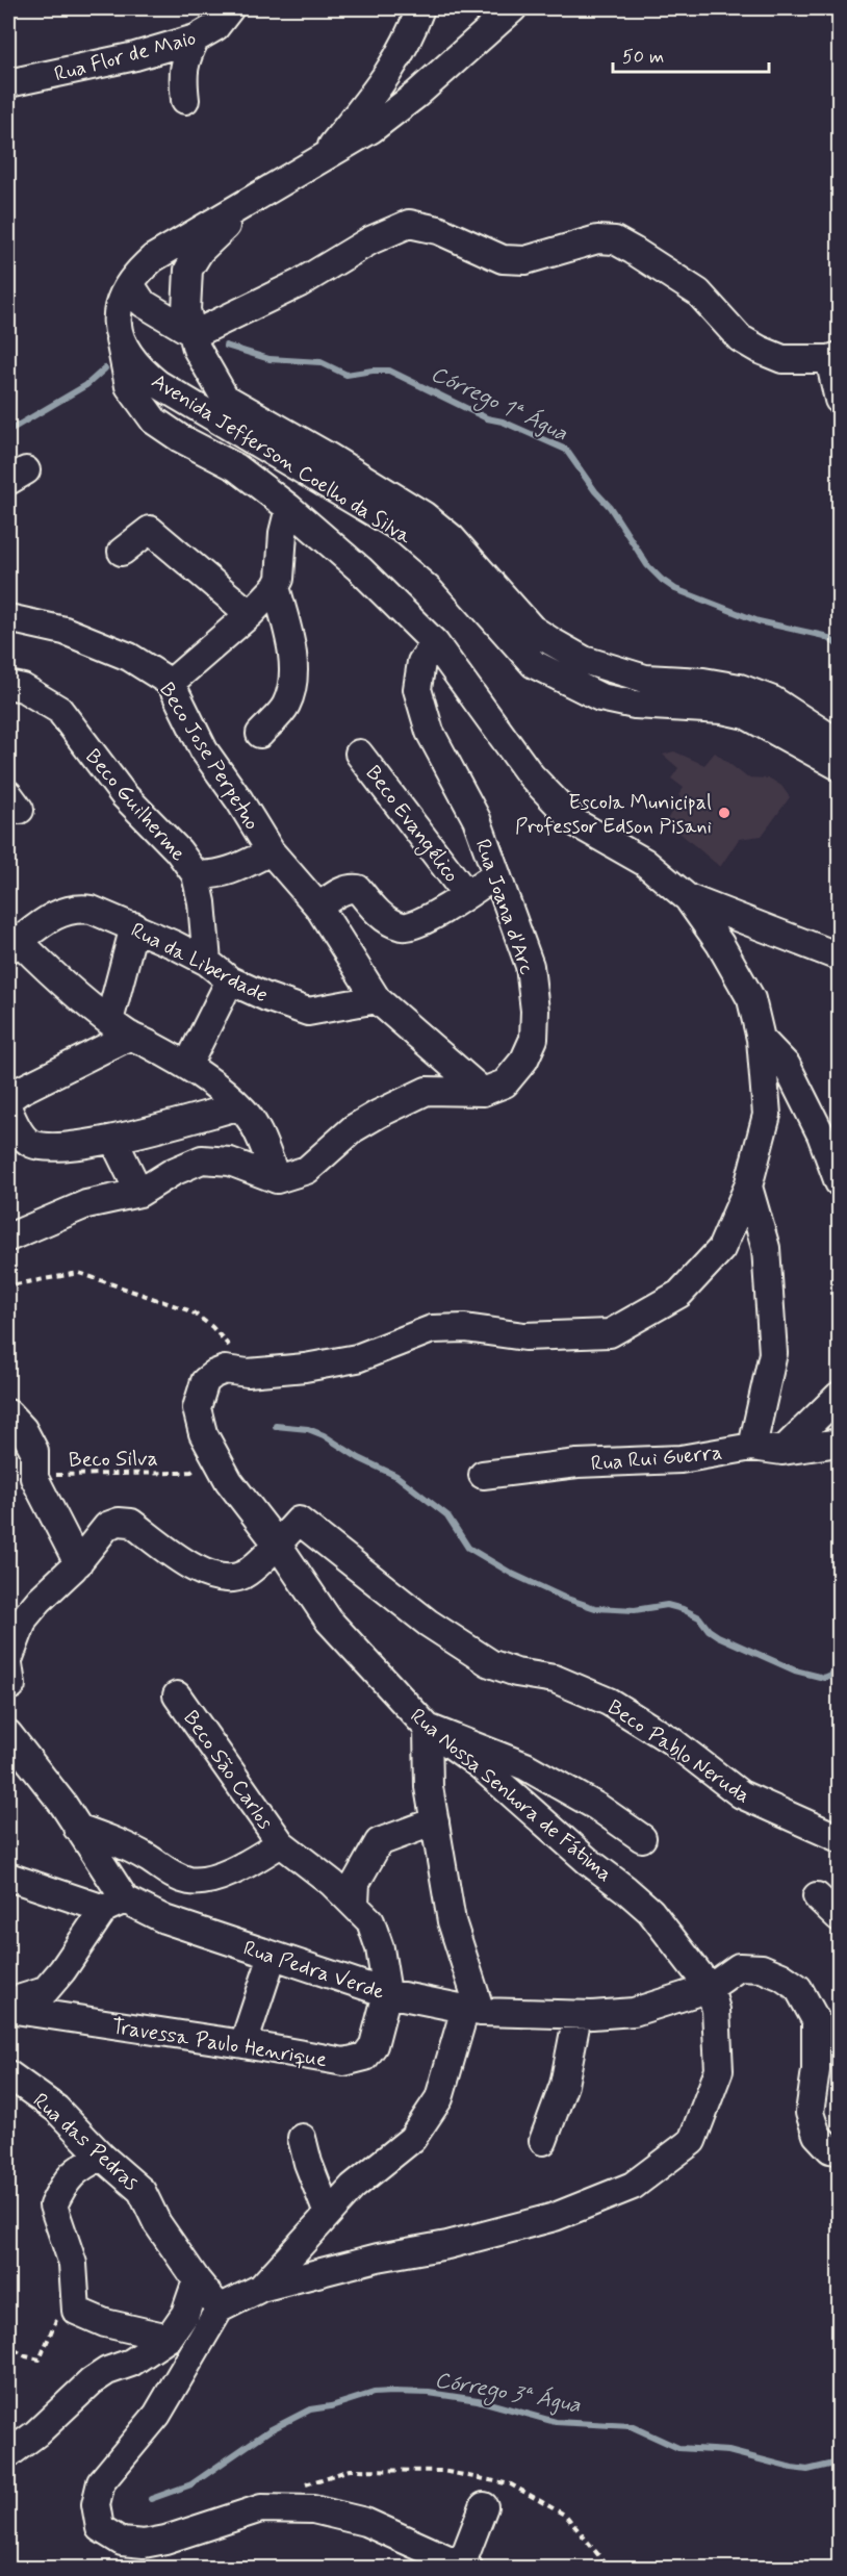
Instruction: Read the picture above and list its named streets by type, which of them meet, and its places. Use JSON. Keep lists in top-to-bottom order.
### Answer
{
  "streets": {
    "street": [
      "Rua Flor de Maio",
      "Avenida Jefferson Coelho da Silva",
      "Beco Jose Perpetuo",
      "Beco Guilherme",
      "Beco Evangélico",
      "Rua Joana d'Arc",
      "Rua da Liberdade",
      "Rua Rui Guerra",
      "Beco Pablo Neruda",
      "Beco São Carlos",
      "Rua Nossa Senhora de Fátima",
      "Rua Pedra Verde",
      "Travessa Paulo Henrique",
      "Rua das Pedras"
    ],
    "path": ["Beco Silva"]
  },
  "crossings": [
    ["Avenida Jefferson Coelho da Silva", "Rua Nossa Senhora de Fátima"],
    ["Beco Jose Perpetuo", "Rua da Liberdade"],
    ["Beco Guilherme", "Rua da Liberdade"],
    ["Rua Joana d'Arc", "Rua Nossa Senhora de Fátima"],
    ["Rua Rui Guerra", "Rua Nossa Senhora de Fátima"],
    ["Beco Silva", "Rua Nossa Senhora de Fátima"],
    ["Beco Pablo Neruda", "Rua Nossa Senhora de Fátima"],
    ["Beco São Carlos", "Rua Pedra Verde"],
    ["Beco São Carlos", "Travessa Paulo Henrique"],
    ["Rua Nossa Senhora de Fátima", "Rua Pedra Verde"],
    ["Rua Nossa Senhora de Fátima", "Rua das Pedras"],
    ["Rua Pedra Verde", "Travessa Paulo Henrique"]
  ],
  "water": ["Córrego 1ª Água", "Córrego 3ª Água"],
  "places": ["Escola Municipal Professor Edson Pisani"],
  "scale_bar": "50 m"
}
